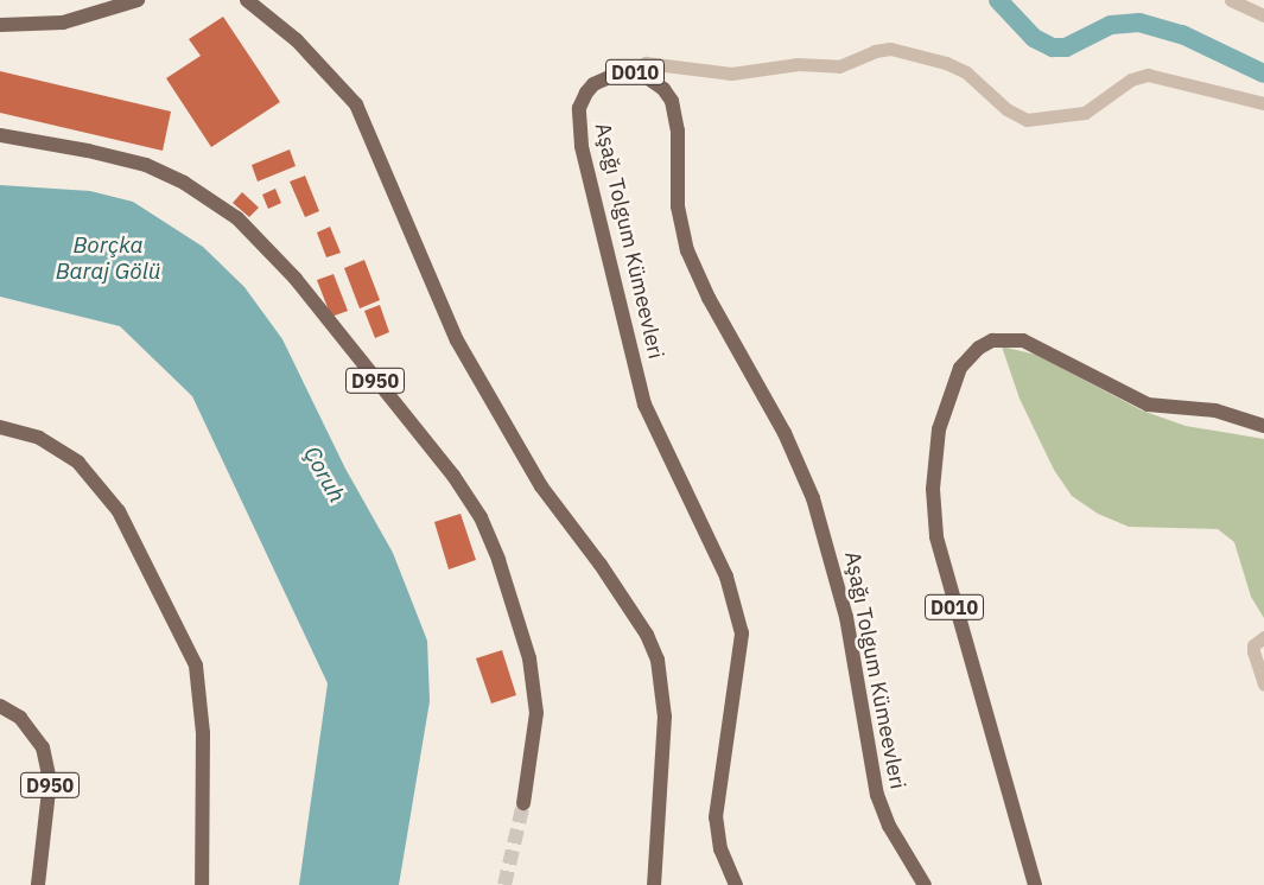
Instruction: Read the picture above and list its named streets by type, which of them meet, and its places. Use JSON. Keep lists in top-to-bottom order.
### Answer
{
  "streets": {
    "main road": ["D010", "Aşağı Tolgum Kümeevleri", "D950"]
  },
  "water": ["Borçka Baraj Gölü", "Çoruh"]
}
